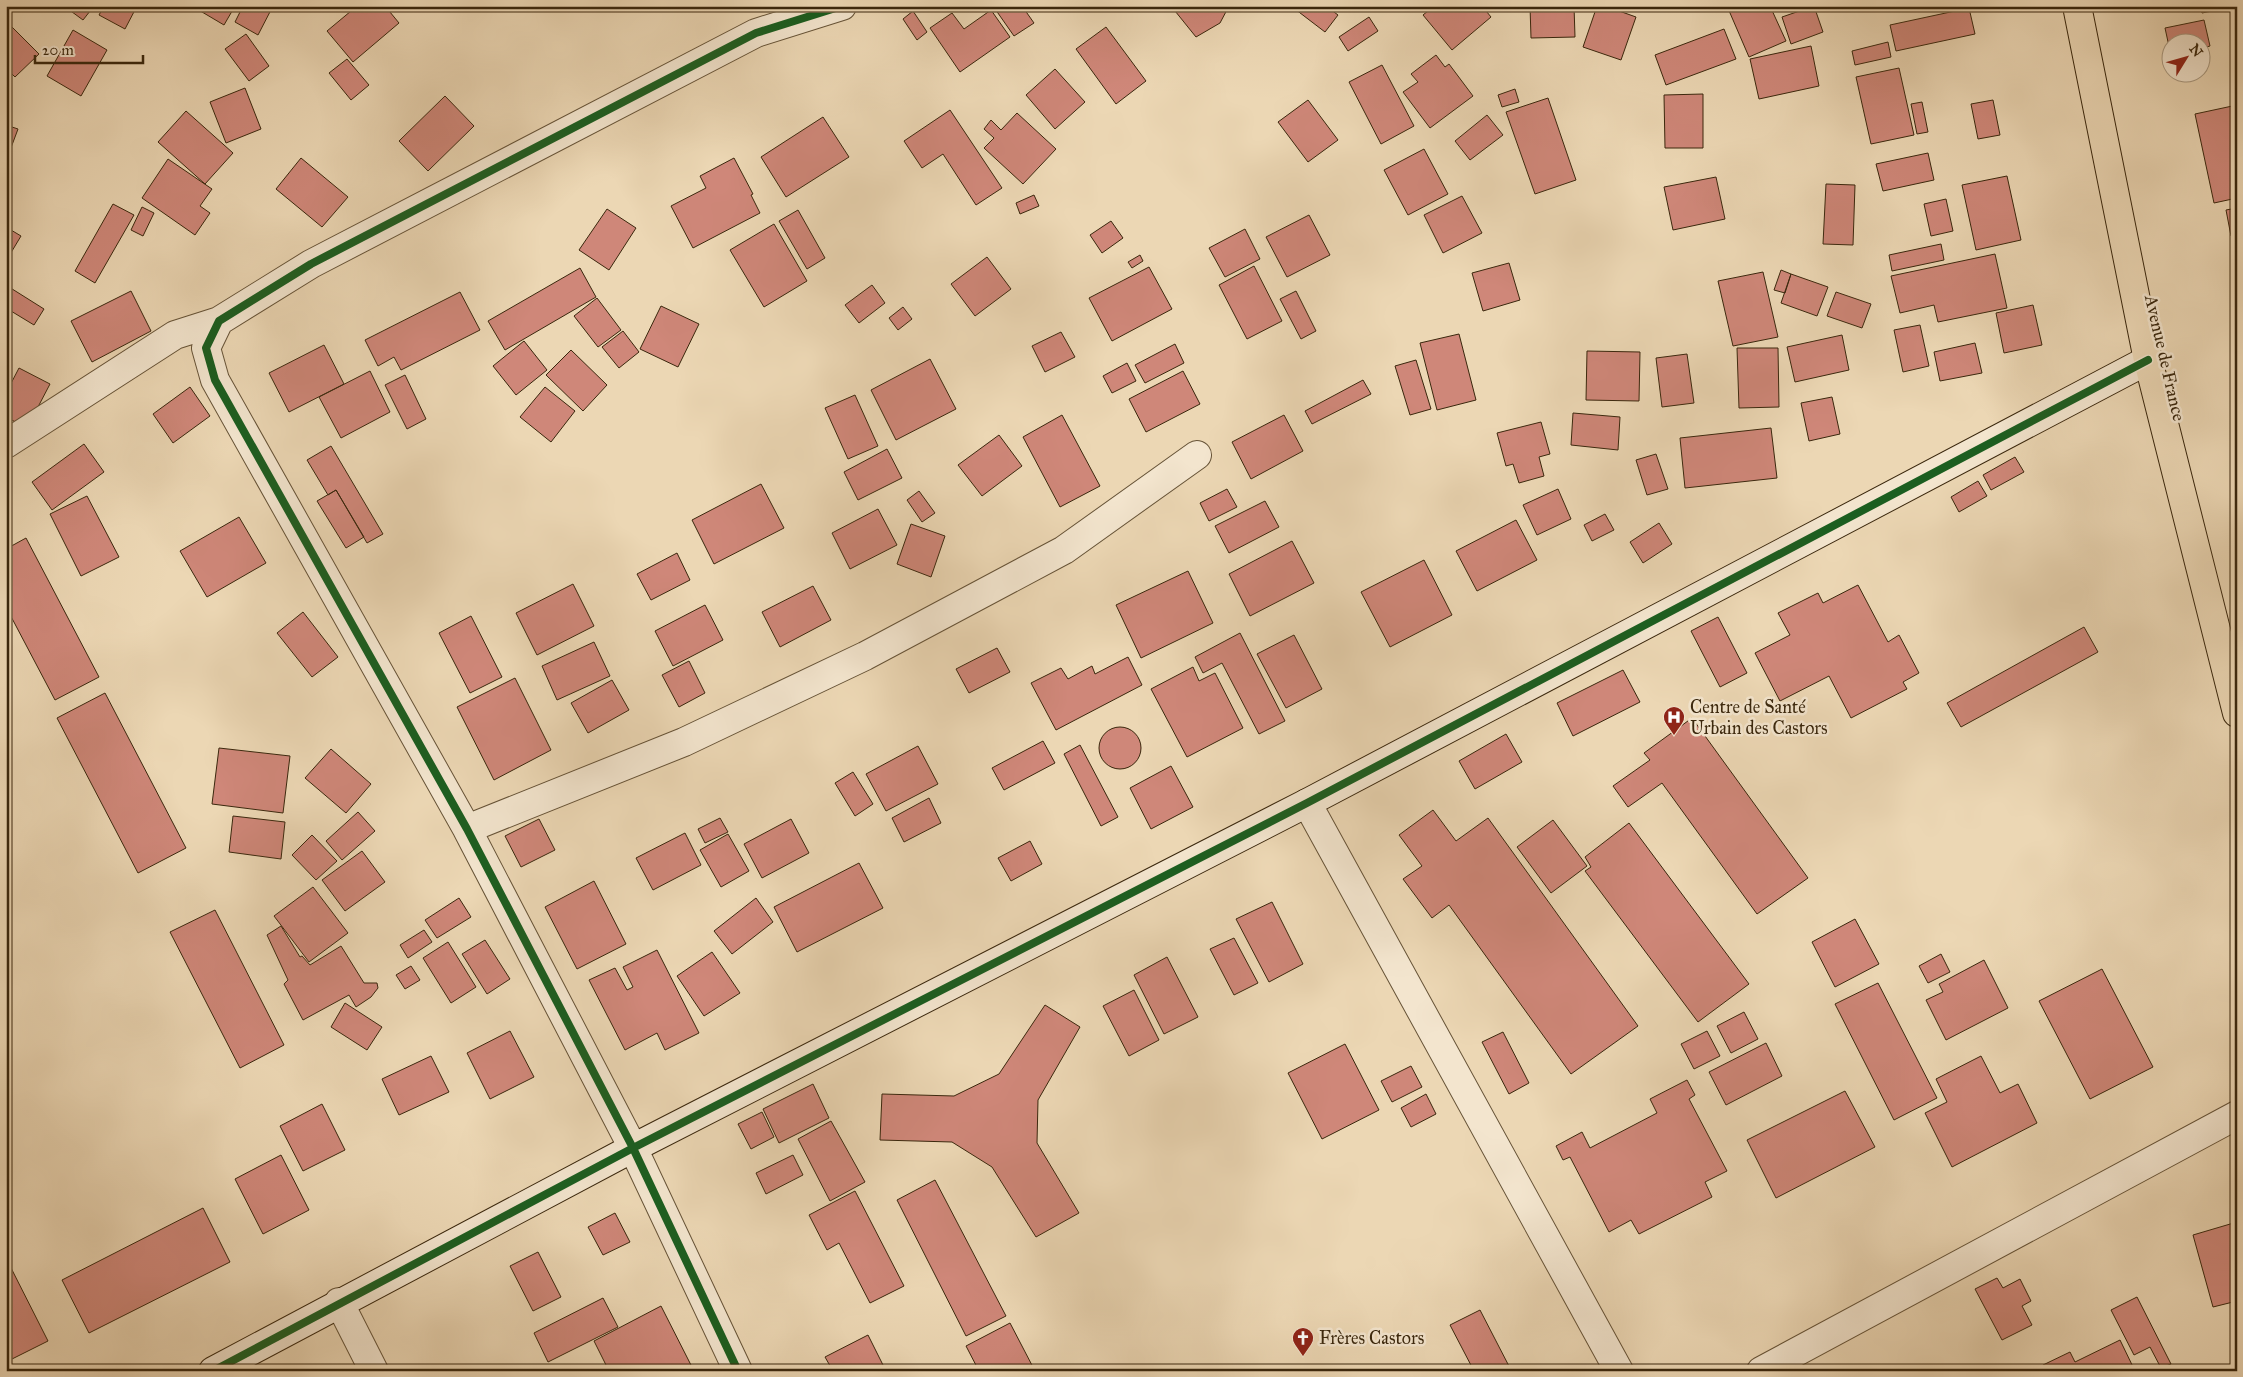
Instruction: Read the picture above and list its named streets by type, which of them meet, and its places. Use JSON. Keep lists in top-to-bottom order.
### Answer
{
  "streets": {
    "main road": ["Avenue de France"]
  },
  "places": {
    "hospital": ["Centre de Santé Urbain des Castors"],
    "church": ["Frères Castors"]
  },
  "scale_bar": "20 m",
  "north": "top right"
}
